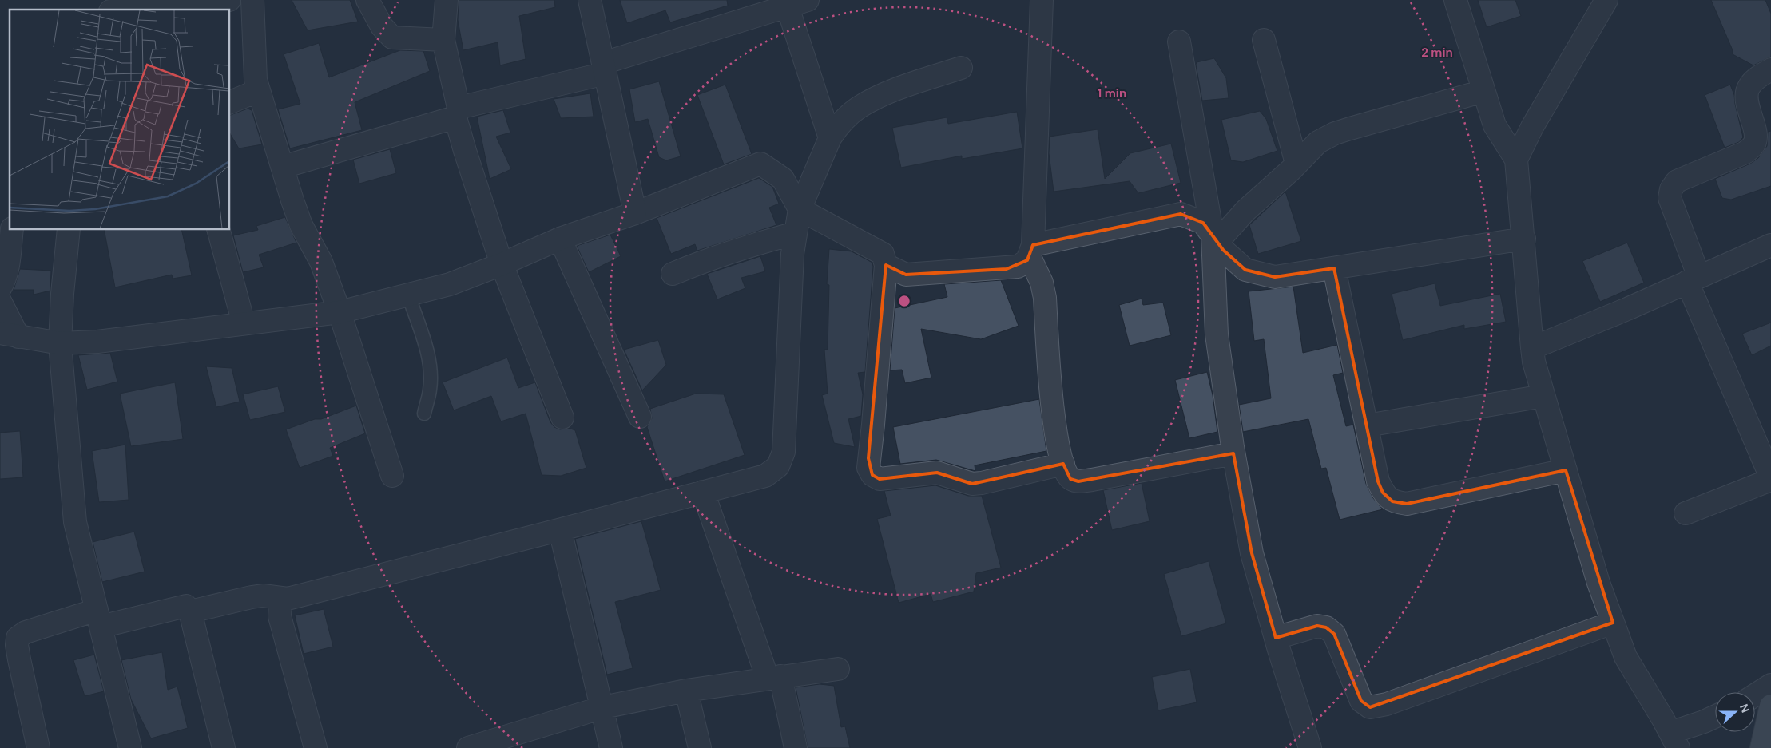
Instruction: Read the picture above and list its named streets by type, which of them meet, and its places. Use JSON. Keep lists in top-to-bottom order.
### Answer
{
  "north": "right",
  "rings": ["2 min", "1 min"]
}
